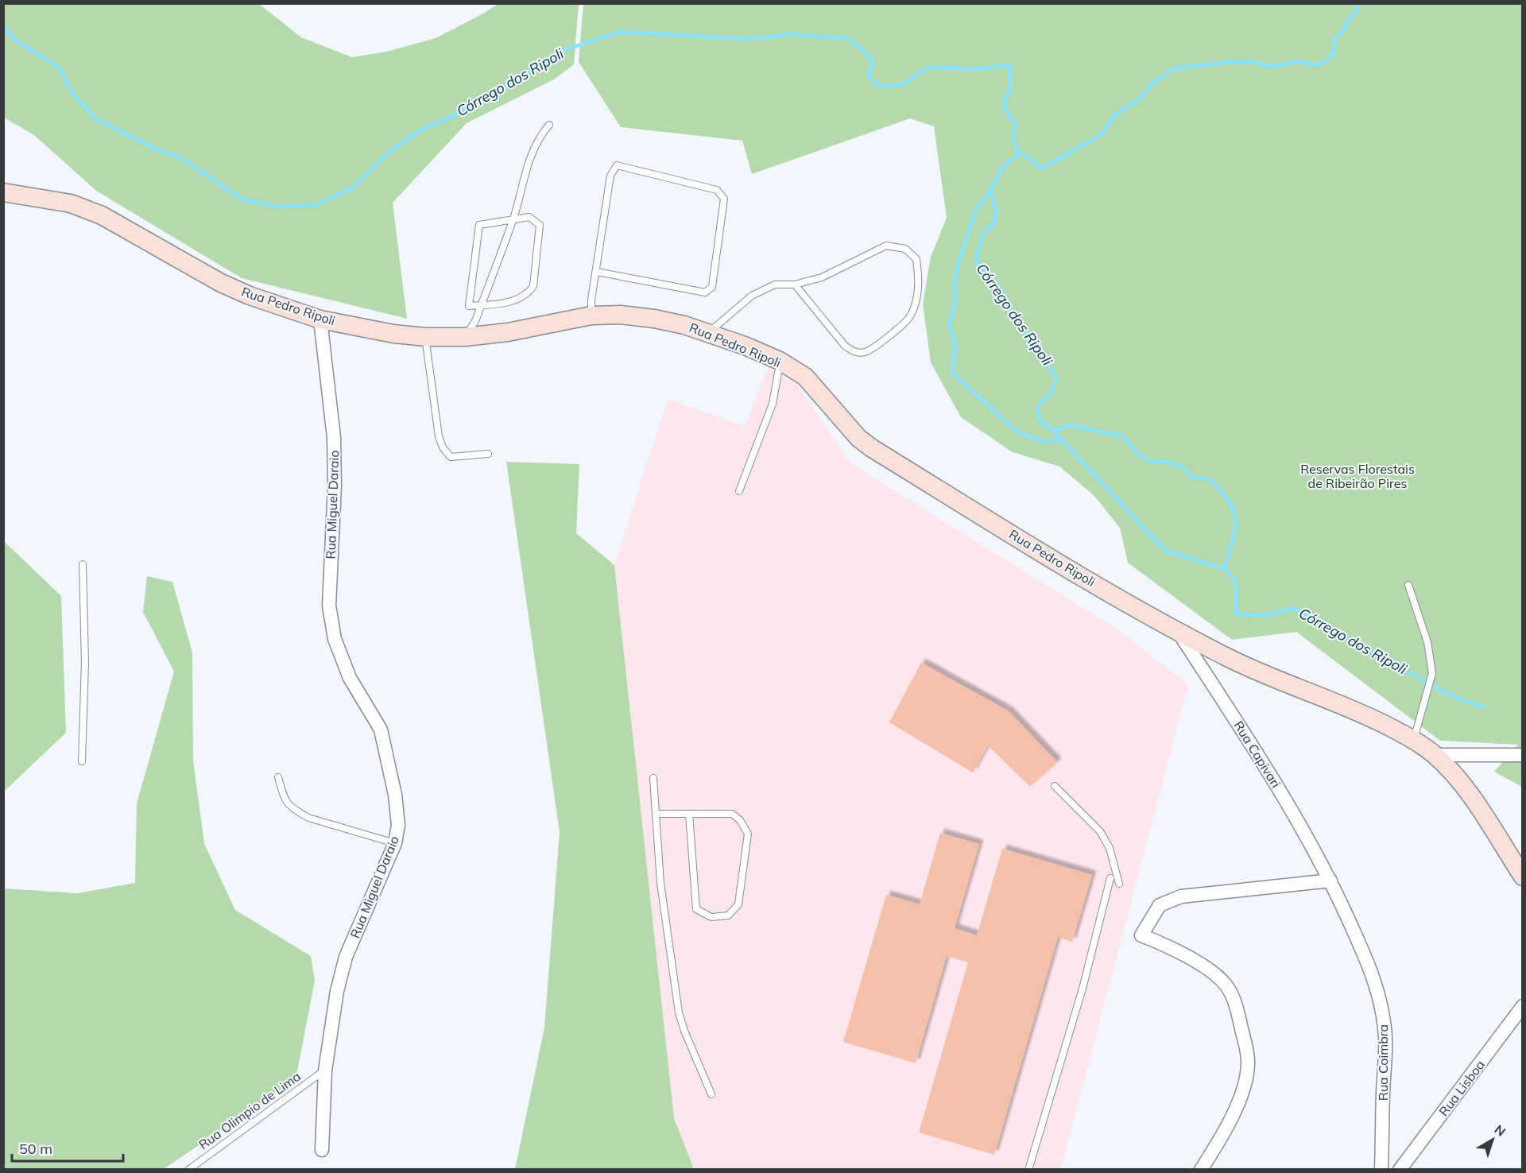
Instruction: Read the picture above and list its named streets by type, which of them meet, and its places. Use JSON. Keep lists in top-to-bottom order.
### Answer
{
  "streets": {
    "street": [
      "Rua Pedro Ripoli",
      "Rua Miguel Daraio",
      "Rua Capivari",
      "Rua Coimbra",
      "Rua Lisboa"
    ],
    "lane": ["Rua Olimpio de Lima"]
  },
  "crossings": [
    ["Rua Pedro Ripoli", "Rua Miguel Daraio"],
    ["Rua Pedro Ripoli", "Rua Capivari"],
    ["Rua Miguel Daraio", "Rua Olimpio de Lima"],
    ["Rua Capivari", "Rua Coimbra"]
  ],
  "water": ["Córrego dos Ripoli"],
  "parks": ["Reservas Florestais de Ribeirão Pires"],
  "scale_bar": "50 m",
  "north": "top right"
}
